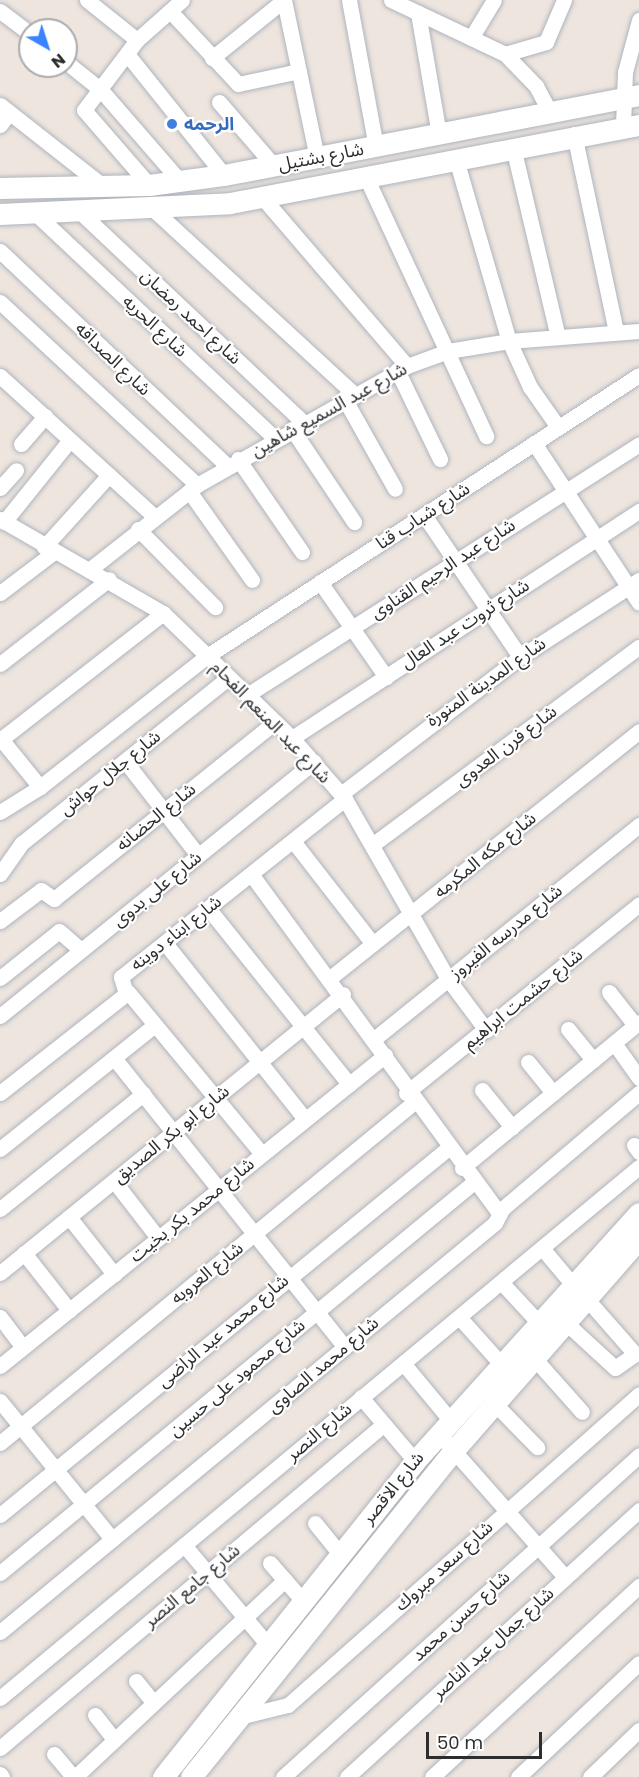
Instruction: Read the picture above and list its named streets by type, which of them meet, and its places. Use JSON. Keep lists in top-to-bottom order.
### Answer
{
  "streets": {
    "street": [
      "شارع بشتيل",
      "شارع احمد رمضان",
      "شارع الحريه",
      "شارع الصداقه",
      "شارع عبد السميع شاهين",
      "شارع شباب قنا",
      "شارع عبد الرحيم القناوى",
      "شارع ثروت عبد العال",
      "شارع المدينة المنورة",
      "شارع عبد المنعم الفحام",
      "شارع فرن العدوى",
      "شارع جلال حواش",
      "شارع الحضانه",
      "شارع مكه المكرمه",
      "شارع على بدوى",
      "شارع مدرسه الفيروز",
      "شارع ابناء دوينه",
      "شارع حشمت ابراهيم",
      "شارع ابو بكر الصديق",
      "شارع محمد بكر بخيت",
      "شارع العروبه",
      "شارع محمد عبد الراضى",
      "شارع محمد الصاوى",
      "شارع محمود على حسين",
      "شارع النصر",
      "شارع الاقصر",
      "شارع سعد مبروك",
      "شارع جامع النصر",
      "شارع حسن محمد",
      "شارع جمال عبد الناصر"
    ]
  },
  "crossings": [
    ["شارع بشتيل", "شارع احمد رمضان"],
    ["شارع بشتيل", "شارع الحريه"],
    ["شارع احمد رمضان", "شارع عبد السميع شاهين"],
    ["شارع الحريه", "شارع عبد السميع شاهين"],
    ["شارع الصداقه", "شارع عبد السميع شاهين"],
    ["شارع عبد السميع شاهين", "شارع عبد المنعم الفحام"],
    ["شارع شباب قنا", "شارع عبد المنعم الفحام"],
    ["شارع عبد الرحيم القناوى", "شارع عبد المنعم الفحام"],
    ["شارع ثروت عبد العال", "شارع عبد المنعم الفحام"],
    ["شارع المدينة المنورة", "شارع عبد المنعم الفحام"],
    ["شارع المدينة المنورة", "شارع ابناء دوينه"],
    ["شارع عبد المنعم الفحام", "شارع فرن العدوى"],
    ["شارع عبد المنعم الفحام", "شارع جلال حواش"],
    ["شارع عبد المنعم الفحام", "شارع الحضانه"],
    ["شارع عبد المنعم الفحام", "شارع مكه المكرمه"],
    ["شارع عبد المنعم الفحام", "شارع على بدوى"],
    ["شارع عبد المنعم الفحام", "شارع مدرسه الفيروز"],
    ["شارع عبد المنعم الفحام", "شارع ابناء دوينه"],
    ["شارع عبد المنعم الفحام", "شارع حشمت ابراهيم"],
    ["شارع حشمت ابراهيم", "شارع العروبه"],
    ["شارع الاقصر", "شارع سعد مبروك"]
  ],
  "places": ["الرحمه"],
  "scale_bar": "50 m",
  "north": "bottom right"
}
